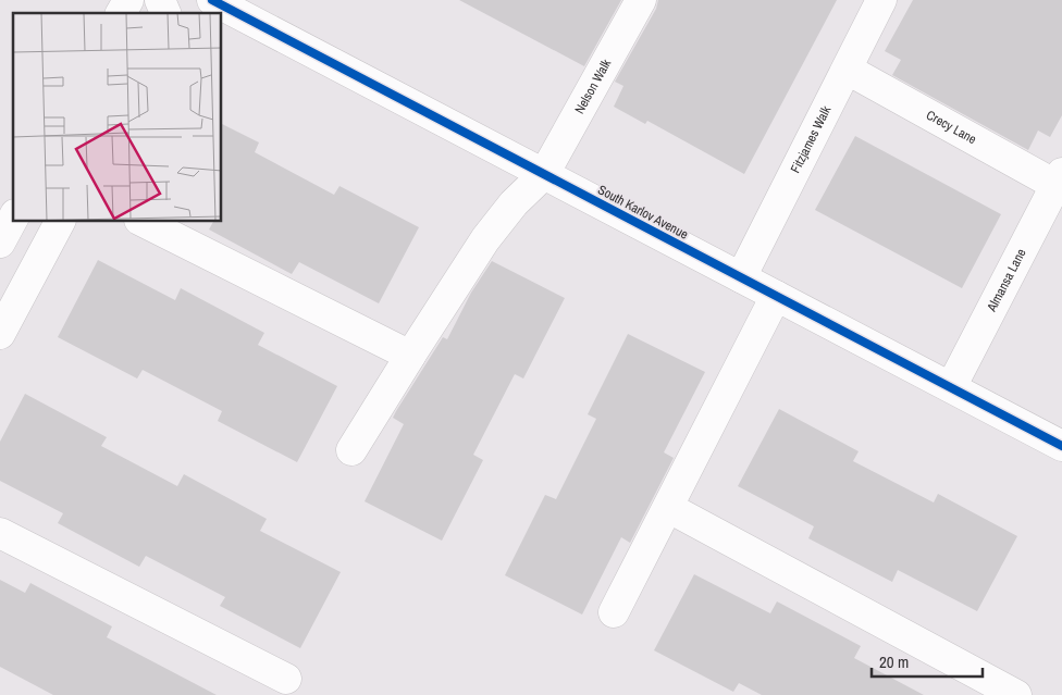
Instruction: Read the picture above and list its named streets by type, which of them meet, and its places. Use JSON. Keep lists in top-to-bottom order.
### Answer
{
  "streets": {
    "street": [
      "Nelson Walk",
      "Crecy Lane",
      "Fitzjames Walk",
      "South Karlov Avenue",
      "Almansa Lane"
    ]
  },
  "crossings": [
    ["Nelson Walk", "South Karlov Avenue"],
    ["Crecy Lane", "Fitzjames Walk"],
    ["Crecy Lane", "Almansa Lane"],
    ["Fitzjames Walk", "South Karlov Avenue"],
    ["South Karlov Avenue", "Almansa Lane"]
  ],
  "scale_bar": "20 m"
}
